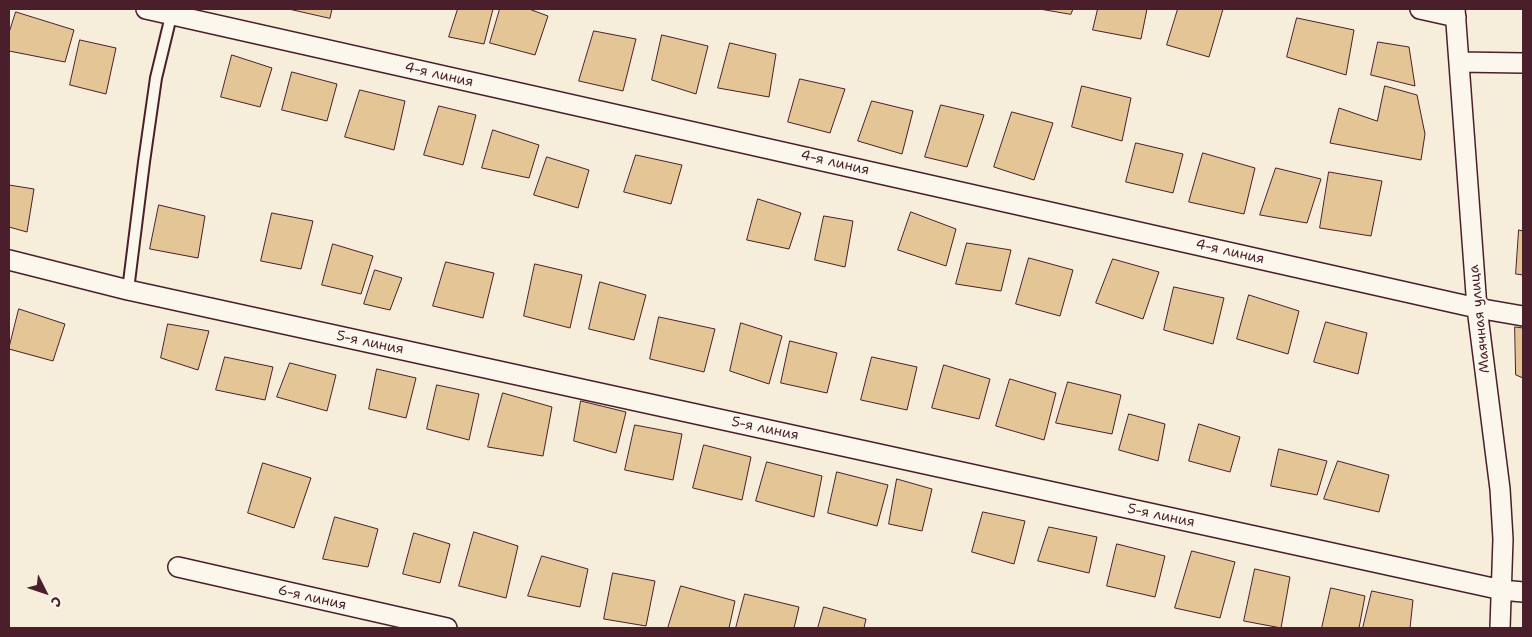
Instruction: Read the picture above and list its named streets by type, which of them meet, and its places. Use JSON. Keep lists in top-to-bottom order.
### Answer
{
  "streets": {
    "street": [
      "4-я линия",
      "Маячная улица",
      "5-я линия",
      "6-я линия"
    ]
  },
  "crossings": [
    ["4-я линия", "Маячная улица"],
    ["Маячная улица", "5-я линия"]
  ],
  "north": "bottom right"
}
